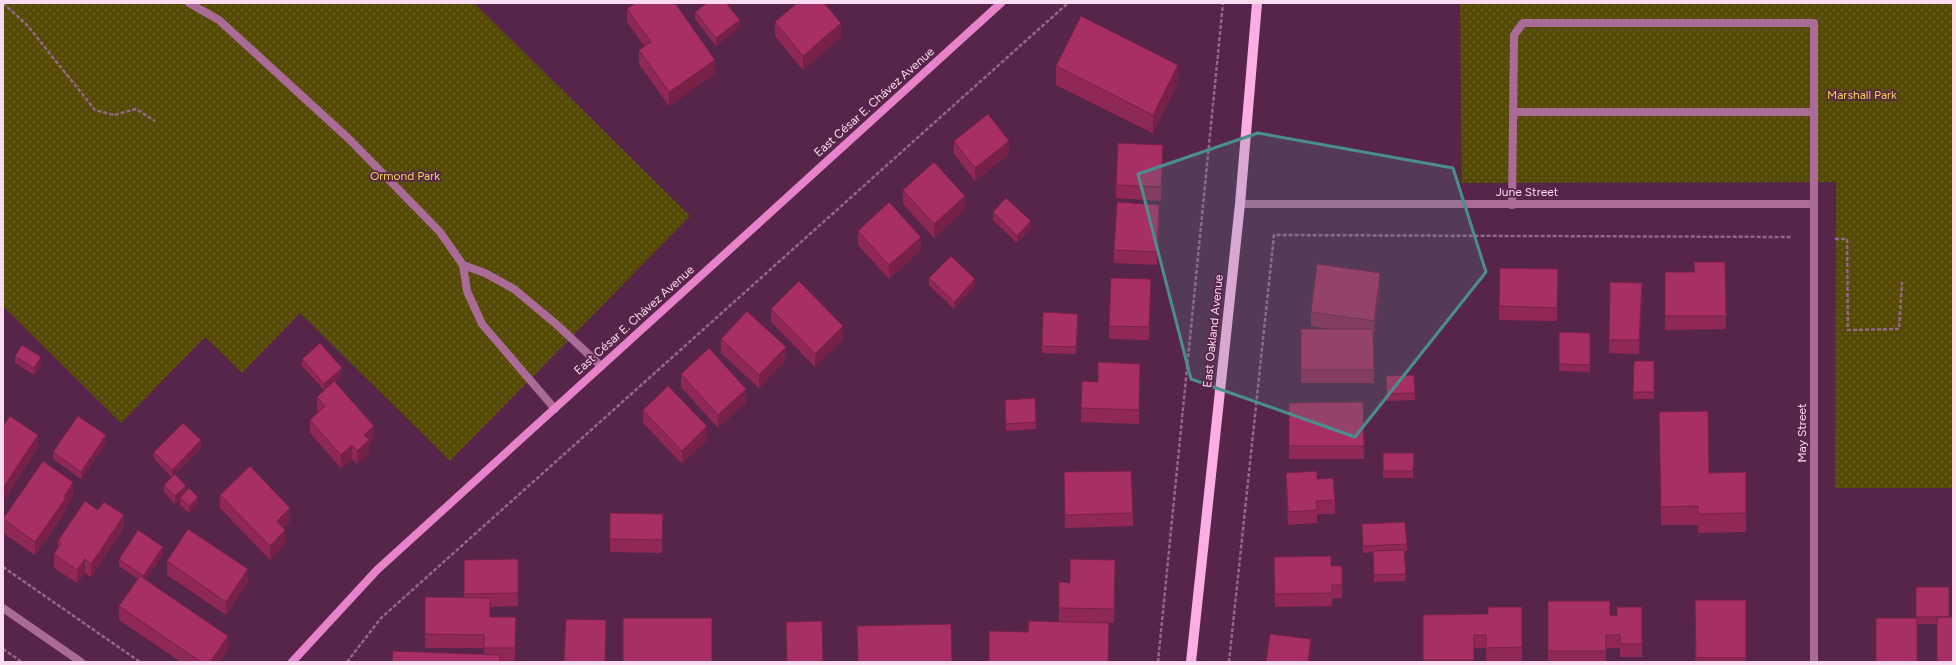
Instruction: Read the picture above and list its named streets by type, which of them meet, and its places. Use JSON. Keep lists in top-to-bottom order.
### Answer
{
  "streets": {
    "main road": ["East Oakland Avenue"],
    "street": ["East César E. Chávez Avenue", "June Street", "May Street"]
  },
  "crossings": [
    ["June Street", "East Oakland Avenue"],
    ["June Street", "May Street"]
  ],
  "parks": ["Marshall Park", "Ormond Park"]
}
